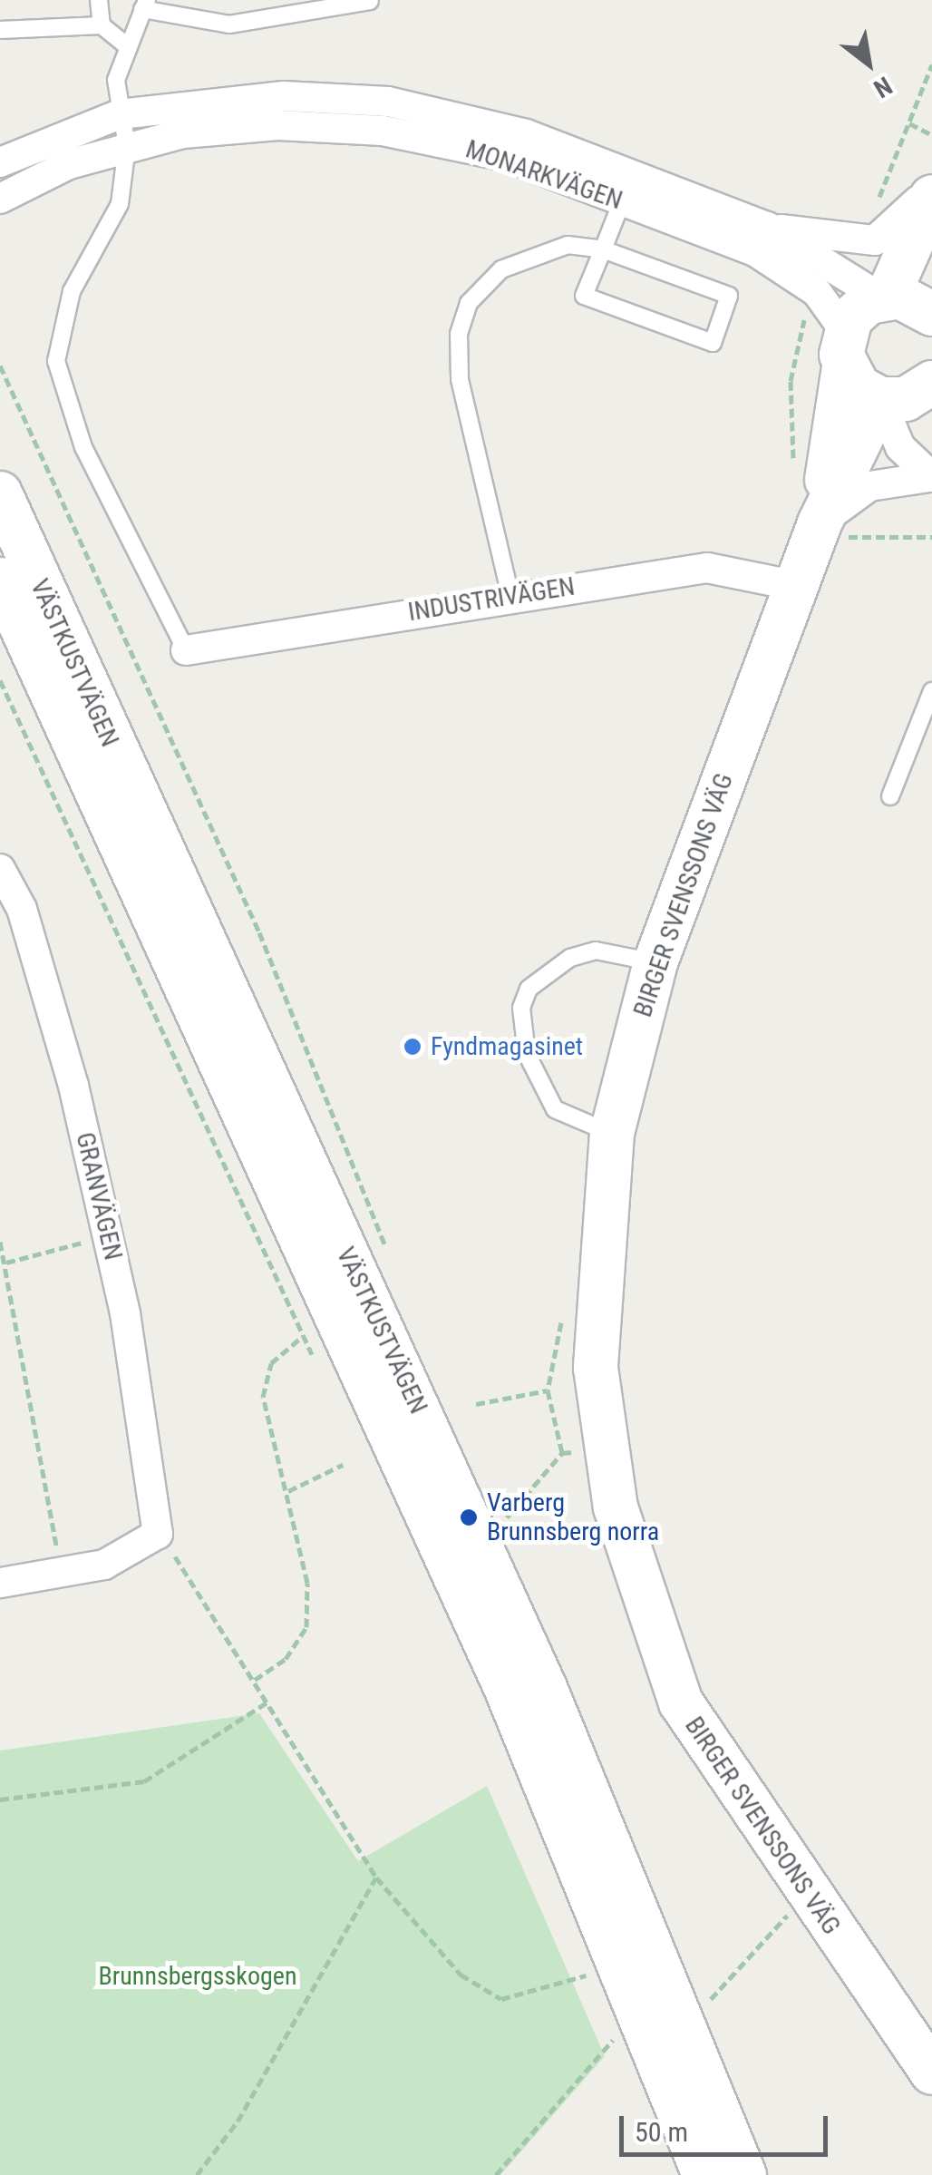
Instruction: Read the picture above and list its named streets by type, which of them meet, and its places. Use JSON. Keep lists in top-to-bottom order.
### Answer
{
  "streets": {
    "street": [
      "MONARKVÄGEN",
      "INDUSTRIVÄGEN",
      "VÄSTKUSTVÄGEN",
      "BIRGER SVENSSONS VÄG",
      "GRANVÄGEN"
    ]
  },
  "crossings": [
    ["MONARKVÄGEN", "BIRGER SVENSSONS VÄG"],
    ["INDUSTRIVÄGEN", "BIRGER SVENSSONS VÄG"]
  ],
  "parks": ["Brunnsbergsskogen"],
  "places": ["Fyndmagasinet", "Varberg Brunnsberg norra"],
  "scale_bar": "50 m",
  "north": "bottom right"
}
